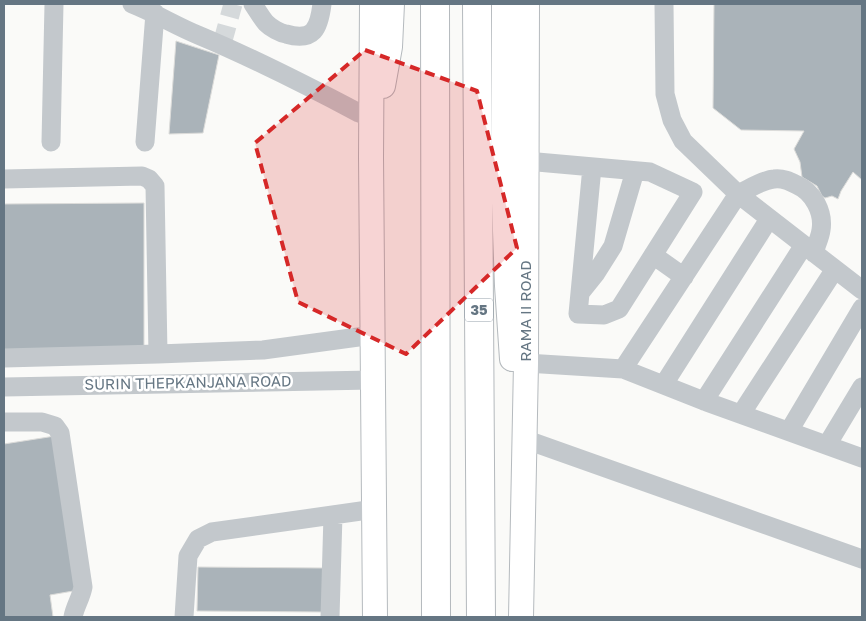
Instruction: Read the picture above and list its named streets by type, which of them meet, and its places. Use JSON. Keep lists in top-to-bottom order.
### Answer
{
  "streets": {
    "highway": ["35"],
    "main road": ["RAMA II ROAD"],
    "street": ["SURIN THEPKANJANA ROAD"]
  }
}
